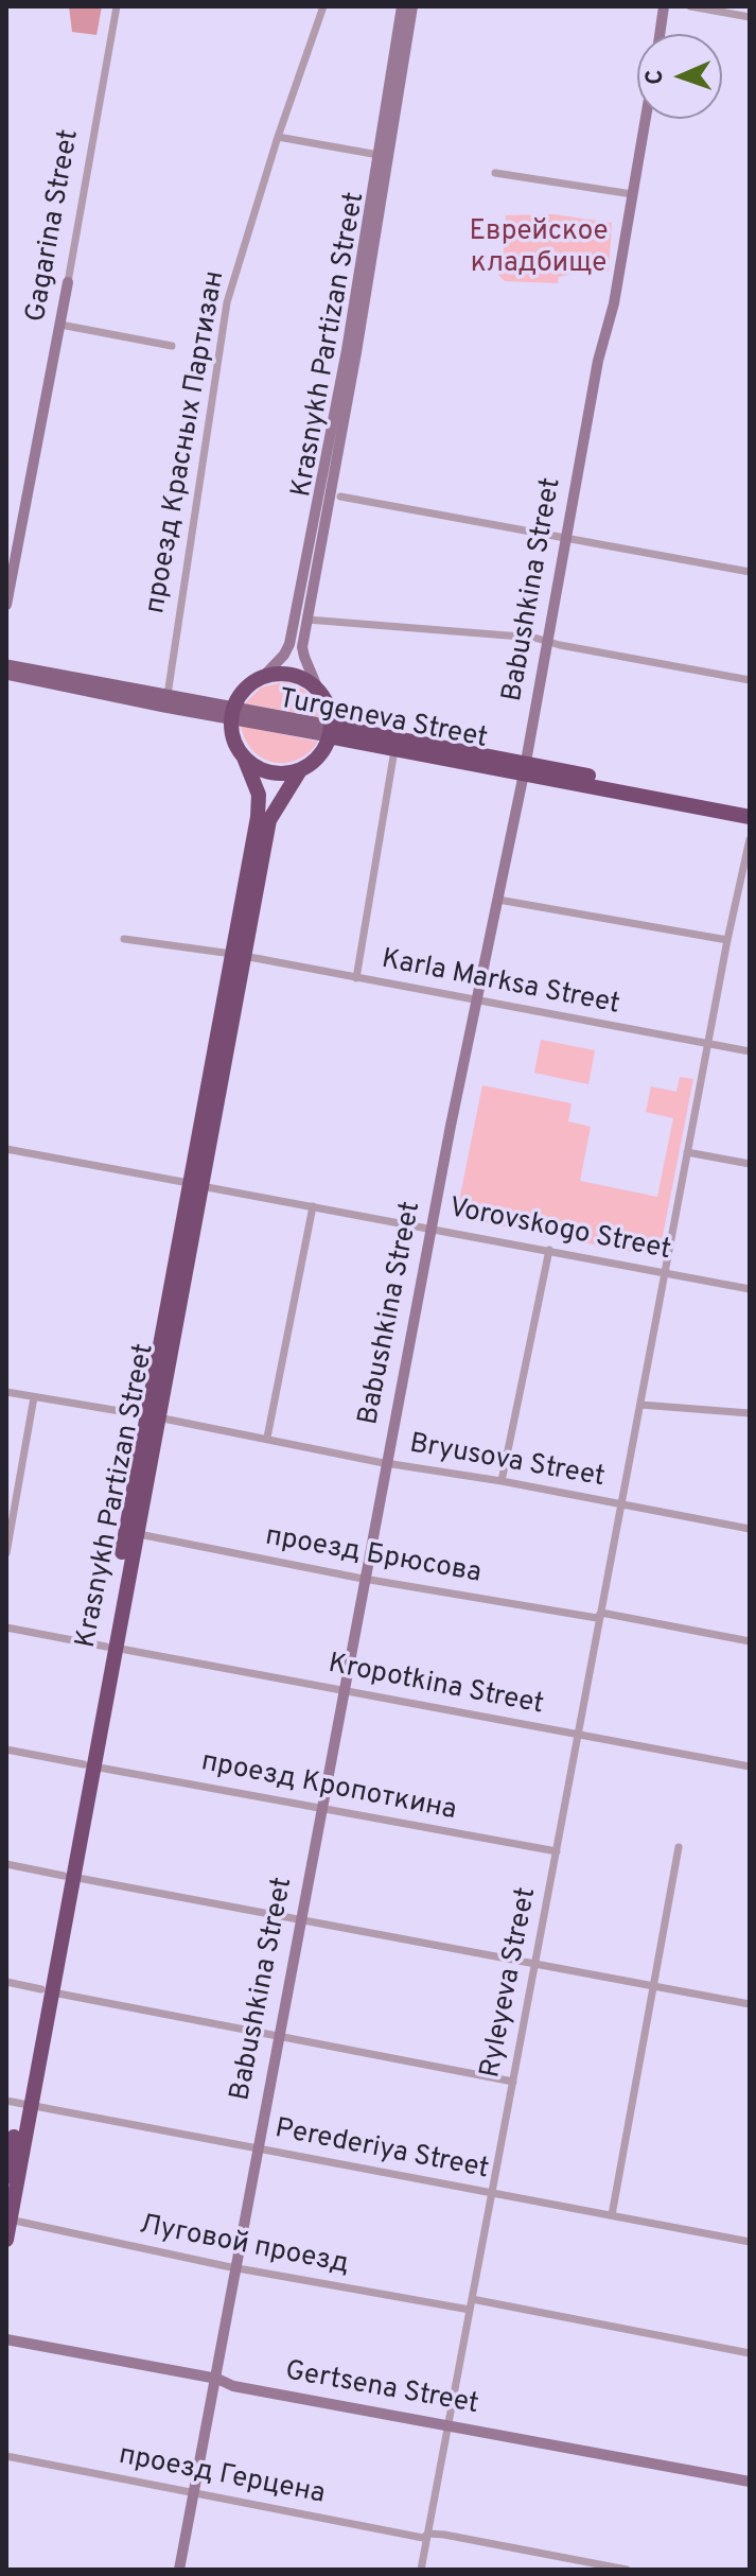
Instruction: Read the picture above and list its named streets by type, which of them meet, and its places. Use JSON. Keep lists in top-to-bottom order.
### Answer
{
  "streets": {
    "highway": ["Krasnykh Partizan Street", "Turgeneva Street"],
    "street": [
      "Gagarina Street",
      "проезд Красных Партизан",
      "Babushkina Street",
      "Karla Marksa Street",
      "Vorovskogo Street",
      "Bryusova Street",
      "проезд Брюсова",
      "Kropotkina Street",
      "проезд Кропоткина",
      "Ryleyeva Street",
      "Perederiya Street",
      "Луговой проезд",
      "Gertsena Street",
      "проезд Герцена"
    ]
  },
  "crossings": [
    ["Krasnykh Partizan Street", "Turgeneva Street"],
    ["Krasnykh Partizan Street", "Karla Marksa Street"],
    ["Krasnykh Partizan Street", "Vorovskogo Street"],
    ["Krasnykh Partizan Street", "Bryusova Street"],
    ["Krasnykh Partizan Street", "проезд Брюсова"],
    ["Krasnykh Partizan Street", "Kropotkina Street"],
    ["Krasnykh Partizan Street", "проезд Кропоткина"],
    ["Krasnykh Partizan Street", "Perederiya Street"],
    ["Krasnykh Partizan Street", "Луговой проезд"],
    ["проезд Красных Партизан", "Turgeneva Street"],
    ["Babushkina Street", "Turgeneva Street"],
    ["Babushkina Street", "Karla Marksa Street"],
    ["Babushkina Street", "Vorovskogo Street"],
    ["Babushkina Street", "Bryusova Street"],
    ["Babushkina Street", "проезд Брюсова"],
    ["Babushkina Street", "Kropotkina Street"],
    ["Babushkina Street", "проезд Кропоткина"],
    ["Babushkina Street", "Perederiya Street"],
    ["Babushkina Street", "Луговой проезд"],
    ["Babushkina Street", "Gertsena Street"],
    ["Babushkina Street", "проезд Герцена"],
    ["Karla Marksa Street", "Ryleyeva Street"],
    ["Vorovskogo Street", "Ryleyeva Street"],
    ["Bryusova Street", "Ryleyeva Street"],
    ["проезд Брюсова", "Ryleyeva Street"],
    ["Kropotkina Street", "Ryleyeva Street"],
    ["проезд Кропоткина", "Ryleyeva Street"],
    ["Ryleyeva Street", "Perederiya Street"],
    ["Ryleyeva Street", "Луговой проезд"],
    ["Ryleyeva Street", "Gertsena Street"],
    ["Ryleyeva Street", "проезд Герцена"]
  ],
  "parks": ["Еврейское кладбище"],
  "north": "left"
}
